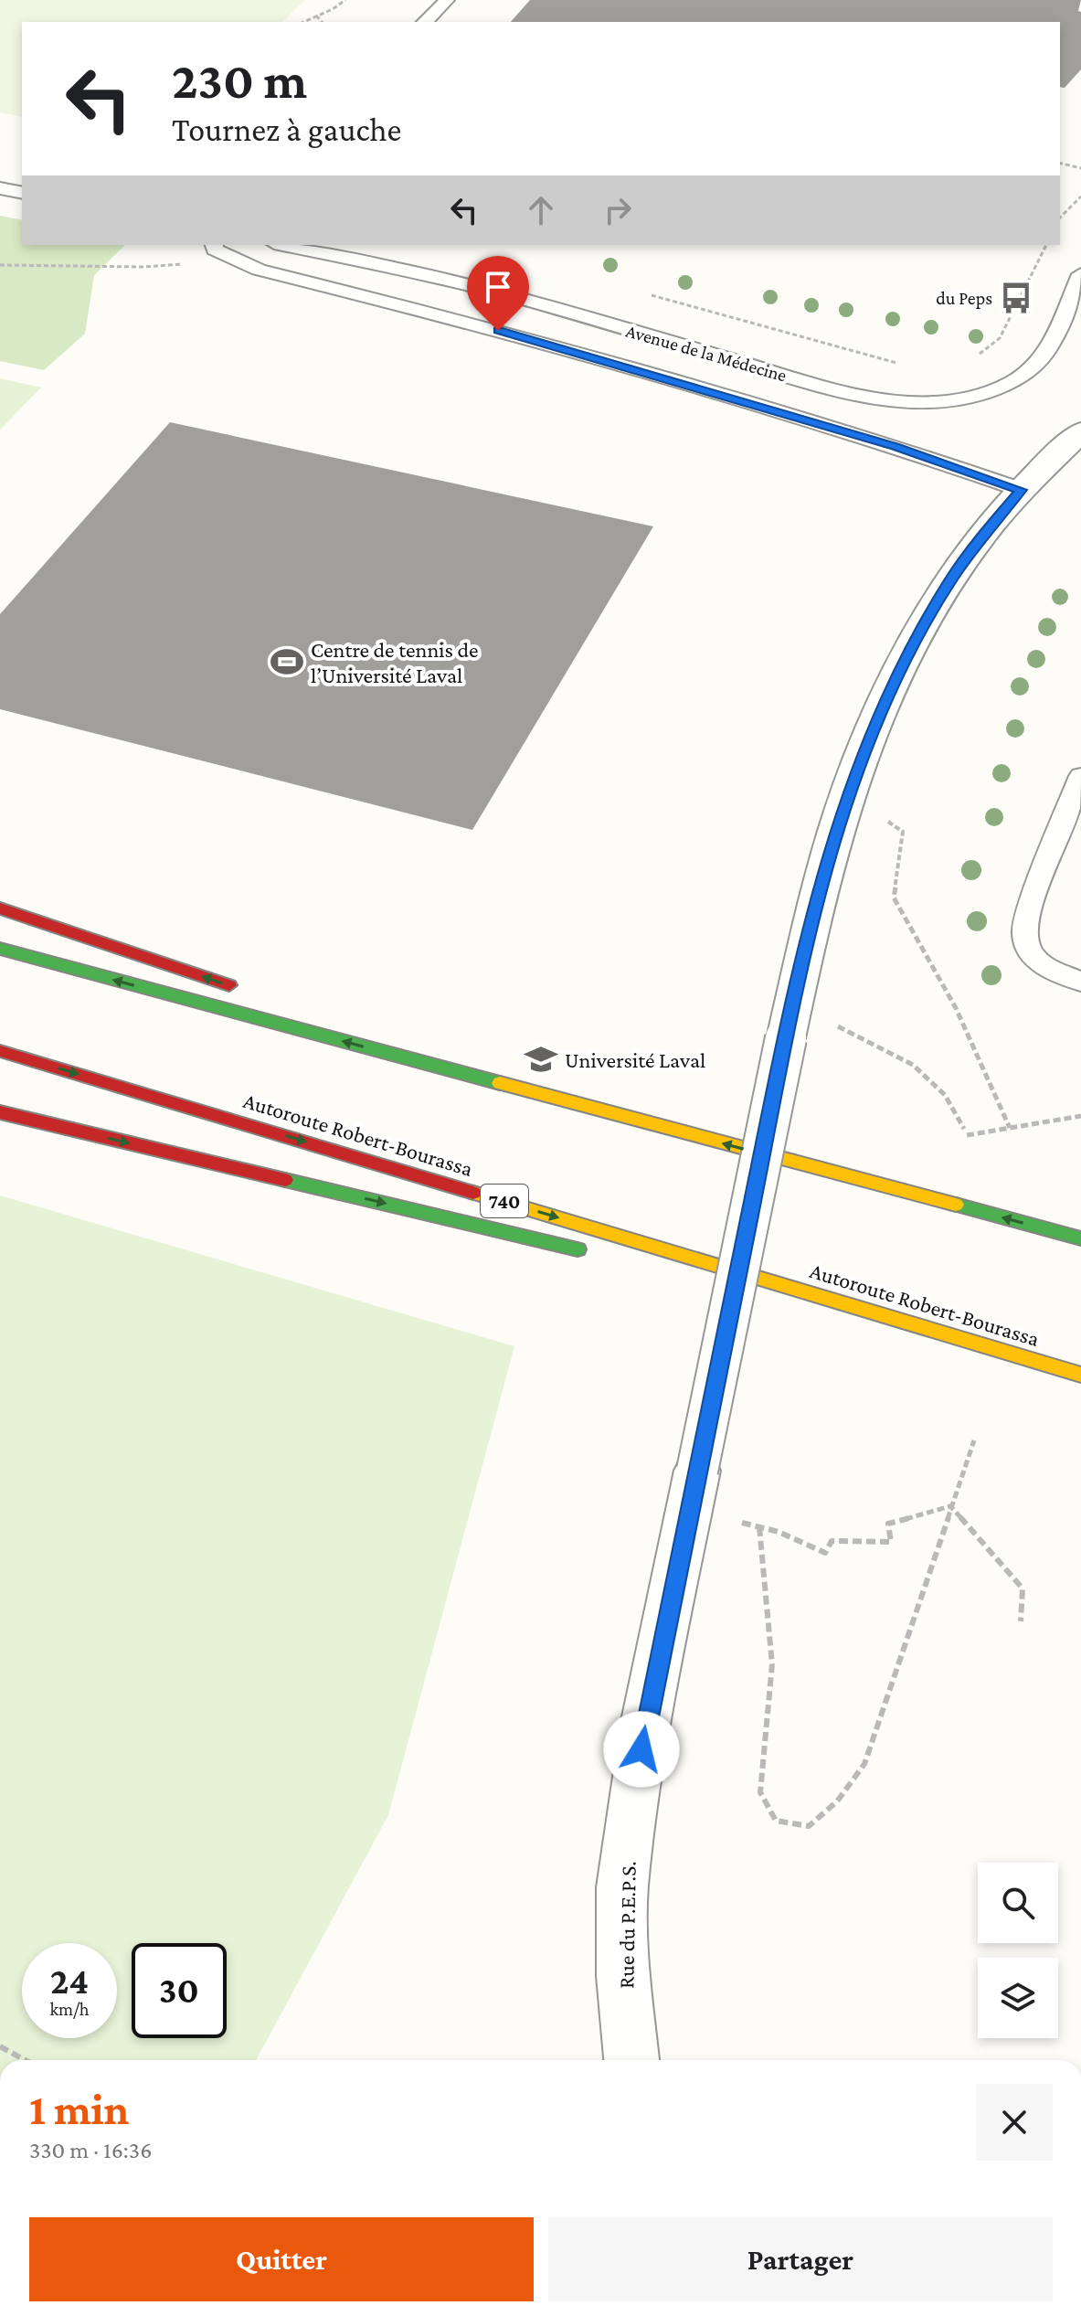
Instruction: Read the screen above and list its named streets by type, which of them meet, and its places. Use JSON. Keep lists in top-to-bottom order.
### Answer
{
  "streets": {
    "highway": ["Autoroute Robert-Bourassa", "740"],
    "street": ["Rue du P.E.P.S."],
    "lane": ["Avenue de la Médecine"]
  },
  "places": {
    "bus stop": ["du Peps"],
    "sports": ["Centre de tennis de l’Université Laval"],
    "school or university": ["Université Laval"]
  },
  "page": {
    "turn": ["230 m", "Tournez à gauche"],
    "speed": "24 km/h",
    "limit": "30",
    "heading": ["1 min", "330 m · 16:36"],
    "buttons": ["Quitter", "Partager"]
  }
}
